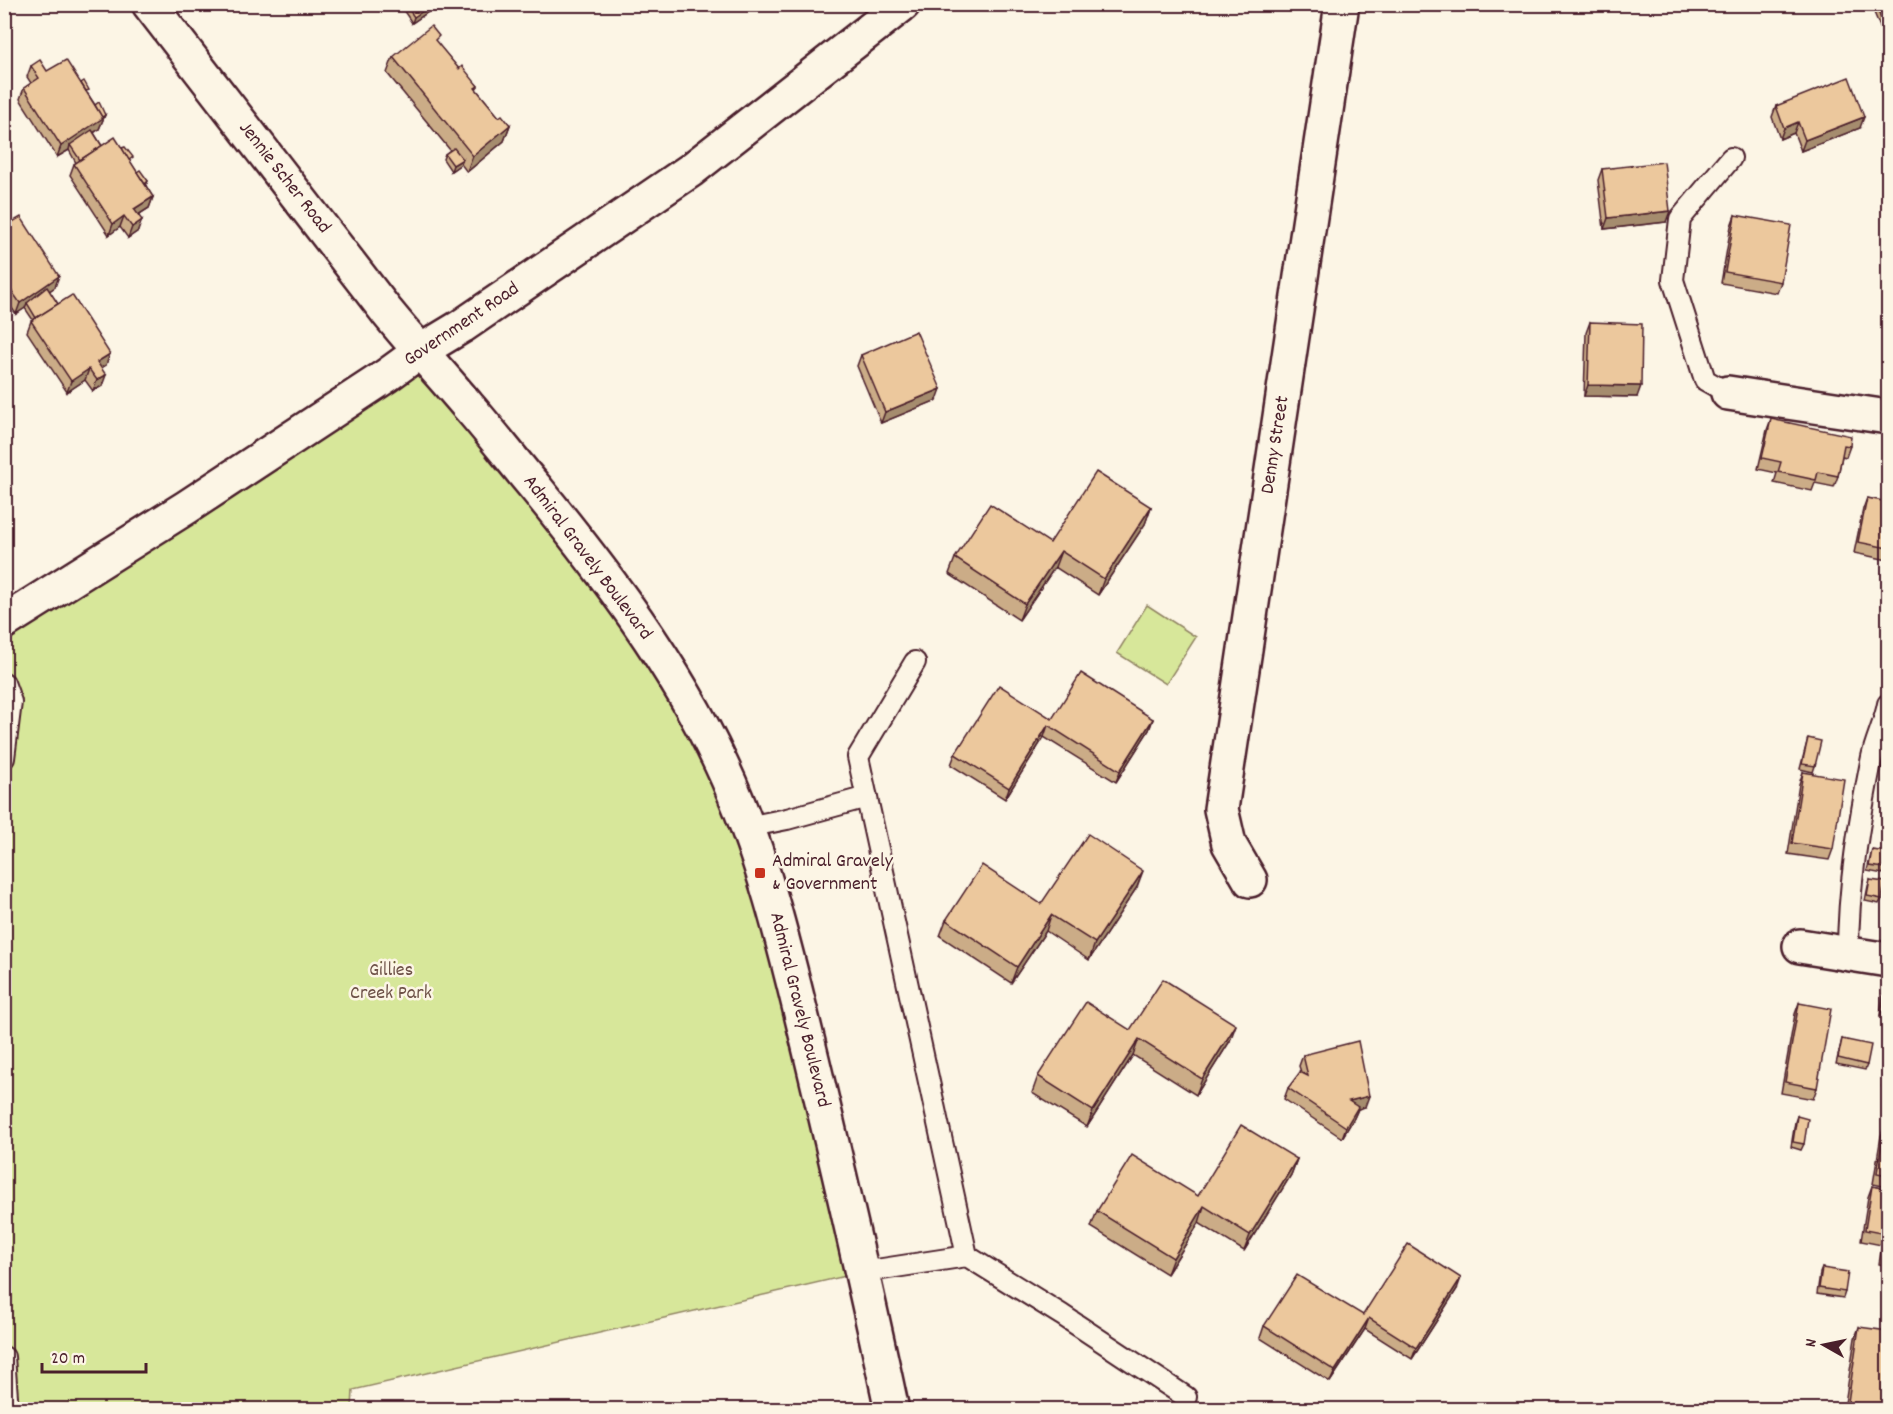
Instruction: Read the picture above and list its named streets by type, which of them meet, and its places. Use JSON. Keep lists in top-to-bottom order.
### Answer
{
  "streets": {
    "street": [
      "Jennie Scher Road",
      "Government Road",
      "Denny Street",
      "Admiral Gravely Boulevard"
    ]
  },
  "crossings": [
    ["Jennie Scher Road", "Government Road"],
    ["Jennie Scher Road", "Admiral Gravely Boulevard"],
    ["Government Road", "Admiral Gravely Boulevard"]
  ],
  "parks": ["Gillies Creek Park"],
  "places": {
    "transit": ["Admiral Gravely & Government"]
  },
  "scale_bar": "20 m",
  "north": "left"
}
